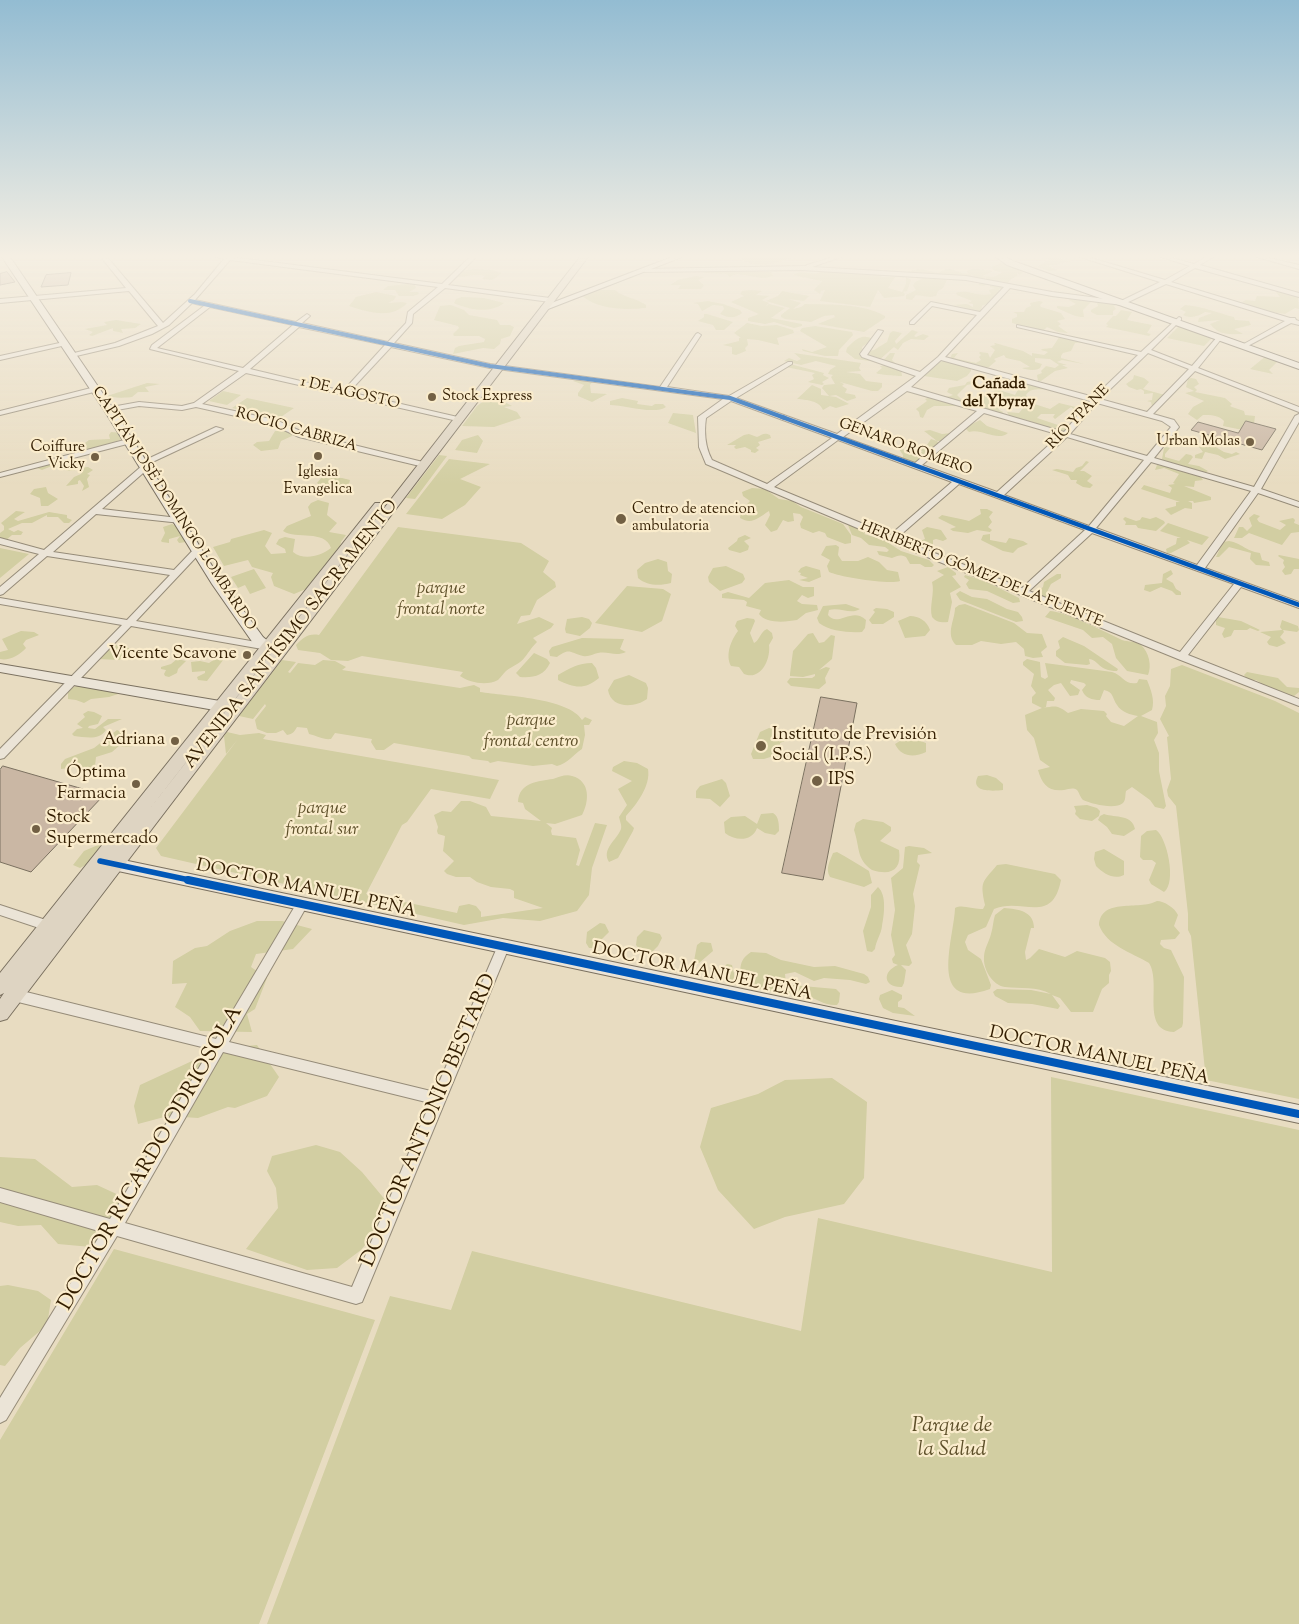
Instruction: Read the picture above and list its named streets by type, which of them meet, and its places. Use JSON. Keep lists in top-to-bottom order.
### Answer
{
  "streets": {
    "main road": ["AVENIDA SANTÍSIMO SACRAMENTO"],
    "street": [
      "1 DE AGOSTO",
      "RÍO YPANE",
      "ROCIO CABRIZA",
      "GENARO ROMERO",
      "CAPITÁN JOSÉ DOMINGO LOMBARDO",
      "HERIBERTO GÓMEZ DE LA FUENTE",
      "DOCTOR MANUEL PEÑA",
      "DOCTOR ANTONIO BESTARD",
      "DOCTOR RICARDO ODRIOSOLA"
    ]
  },
  "crossings": [
    ["1 DE AGOSTO", "AVENIDA SANTÍSIMO SACRAMENTO"],
    ["RÍO YPANE", "GENARO ROMERO"],
    ["ROCIO CABRIZA", "CAPITÁN JOSÉ DOMINGO LOMBARDO"],
    ["ROCIO CABRIZA", "AVENIDA SANTÍSIMO SACRAMENTO"],
    ["GENARO ROMERO", "HERIBERTO GÓMEZ DE LA FUENTE"],
    ["GENARO ROMERO", "AVENIDA SANTÍSIMO SACRAMENTO"],
    ["CAPITÁN JOSÉ DOMINGO LOMBARDO", "AVENIDA SANTÍSIMO SACRAMENTO"],
    ["AVENIDA SANTÍSIMO SACRAMENTO", "DOCTOR MANUEL PEÑA"],
    ["DOCTOR MANUEL PEÑA", "DOCTOR ANTONIO BESTARD"],
    ["DOCTOR MANUEL PEÑA", "DOCTOR RICARDO ODRIOSOLA"],
    ["DOCTOR ANTONIO BESTARD", "DOCTOR RICARDO ODRIOSOLA"]
  ],
  "districts": ["Cañada del Ybyray"],
  "parks": [
    "parque frontal norte",
    "parque frontal centro",
    "parque frontal sur",
    "Parque de la Salud"
  ],
  "places": [
    "Stock Express",
    "Urban Molas",
    "Iglesia Evangelica",
    "Coiffure Vicky",
    "Centro de atencion ambulatoria",
    "Vicente Scavone",
    "Adriana",
    "Instituto de Previsión Social (I.P.S.)",
    "IPS",
    "Óptima Farmacia",
    "Stock Supermercado"
  ]
}
